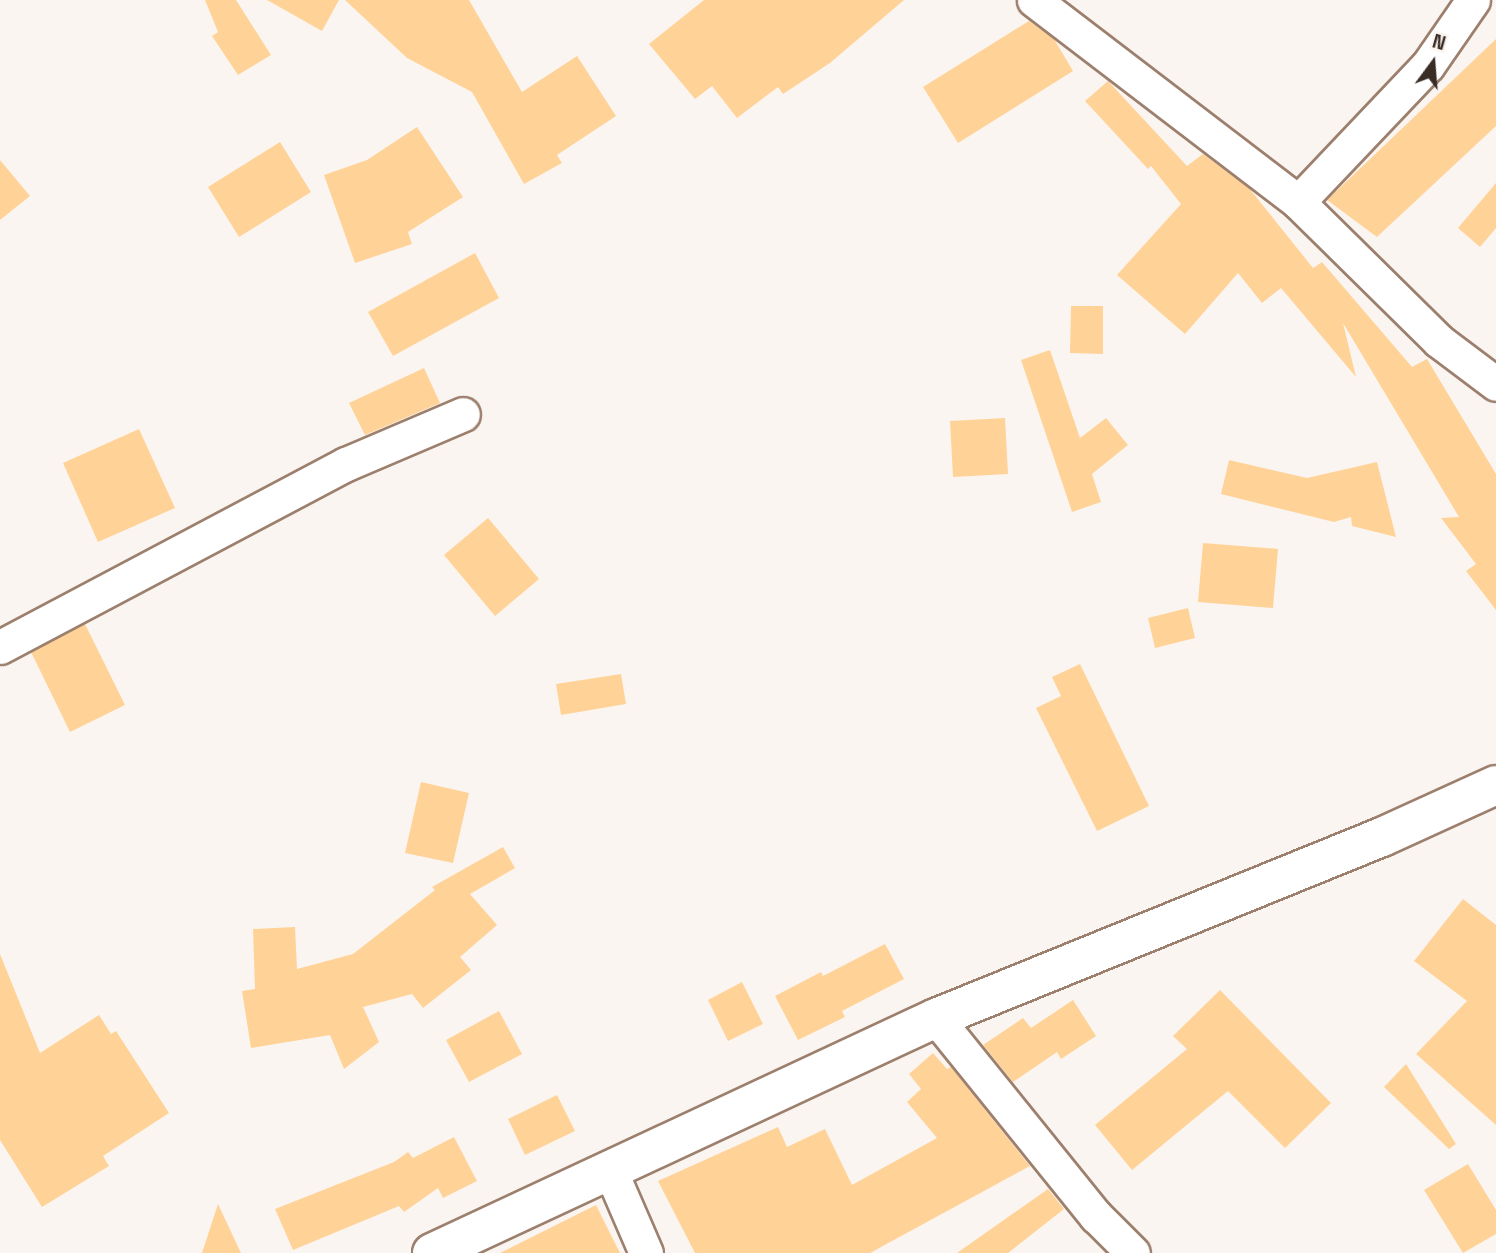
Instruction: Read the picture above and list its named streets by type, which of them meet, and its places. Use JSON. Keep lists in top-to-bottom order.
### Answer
{
  "north": "top"
}
